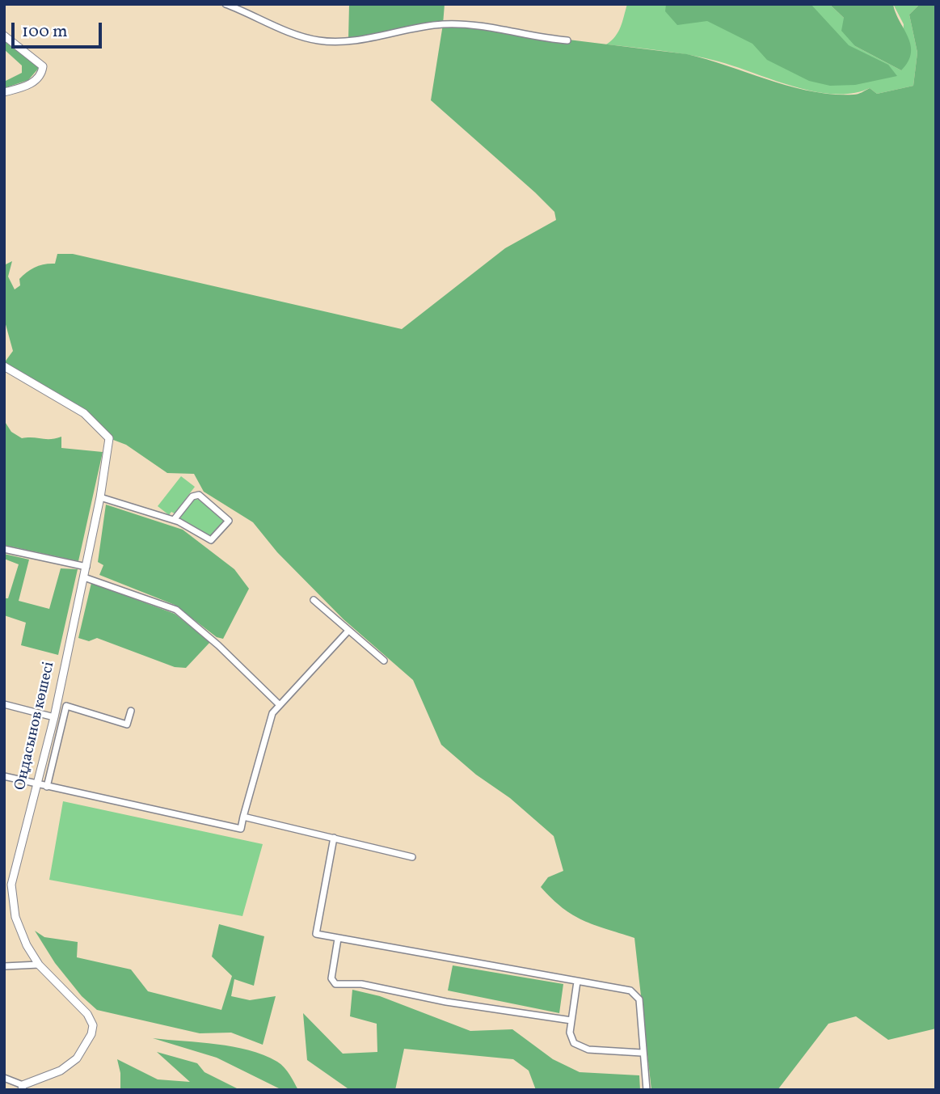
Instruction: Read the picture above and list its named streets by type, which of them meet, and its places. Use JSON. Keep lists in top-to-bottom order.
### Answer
{
  "streets": {
    "street": ["Оңдасынов көшесі"]
  },
  "scale_bar": "100 m"
}
